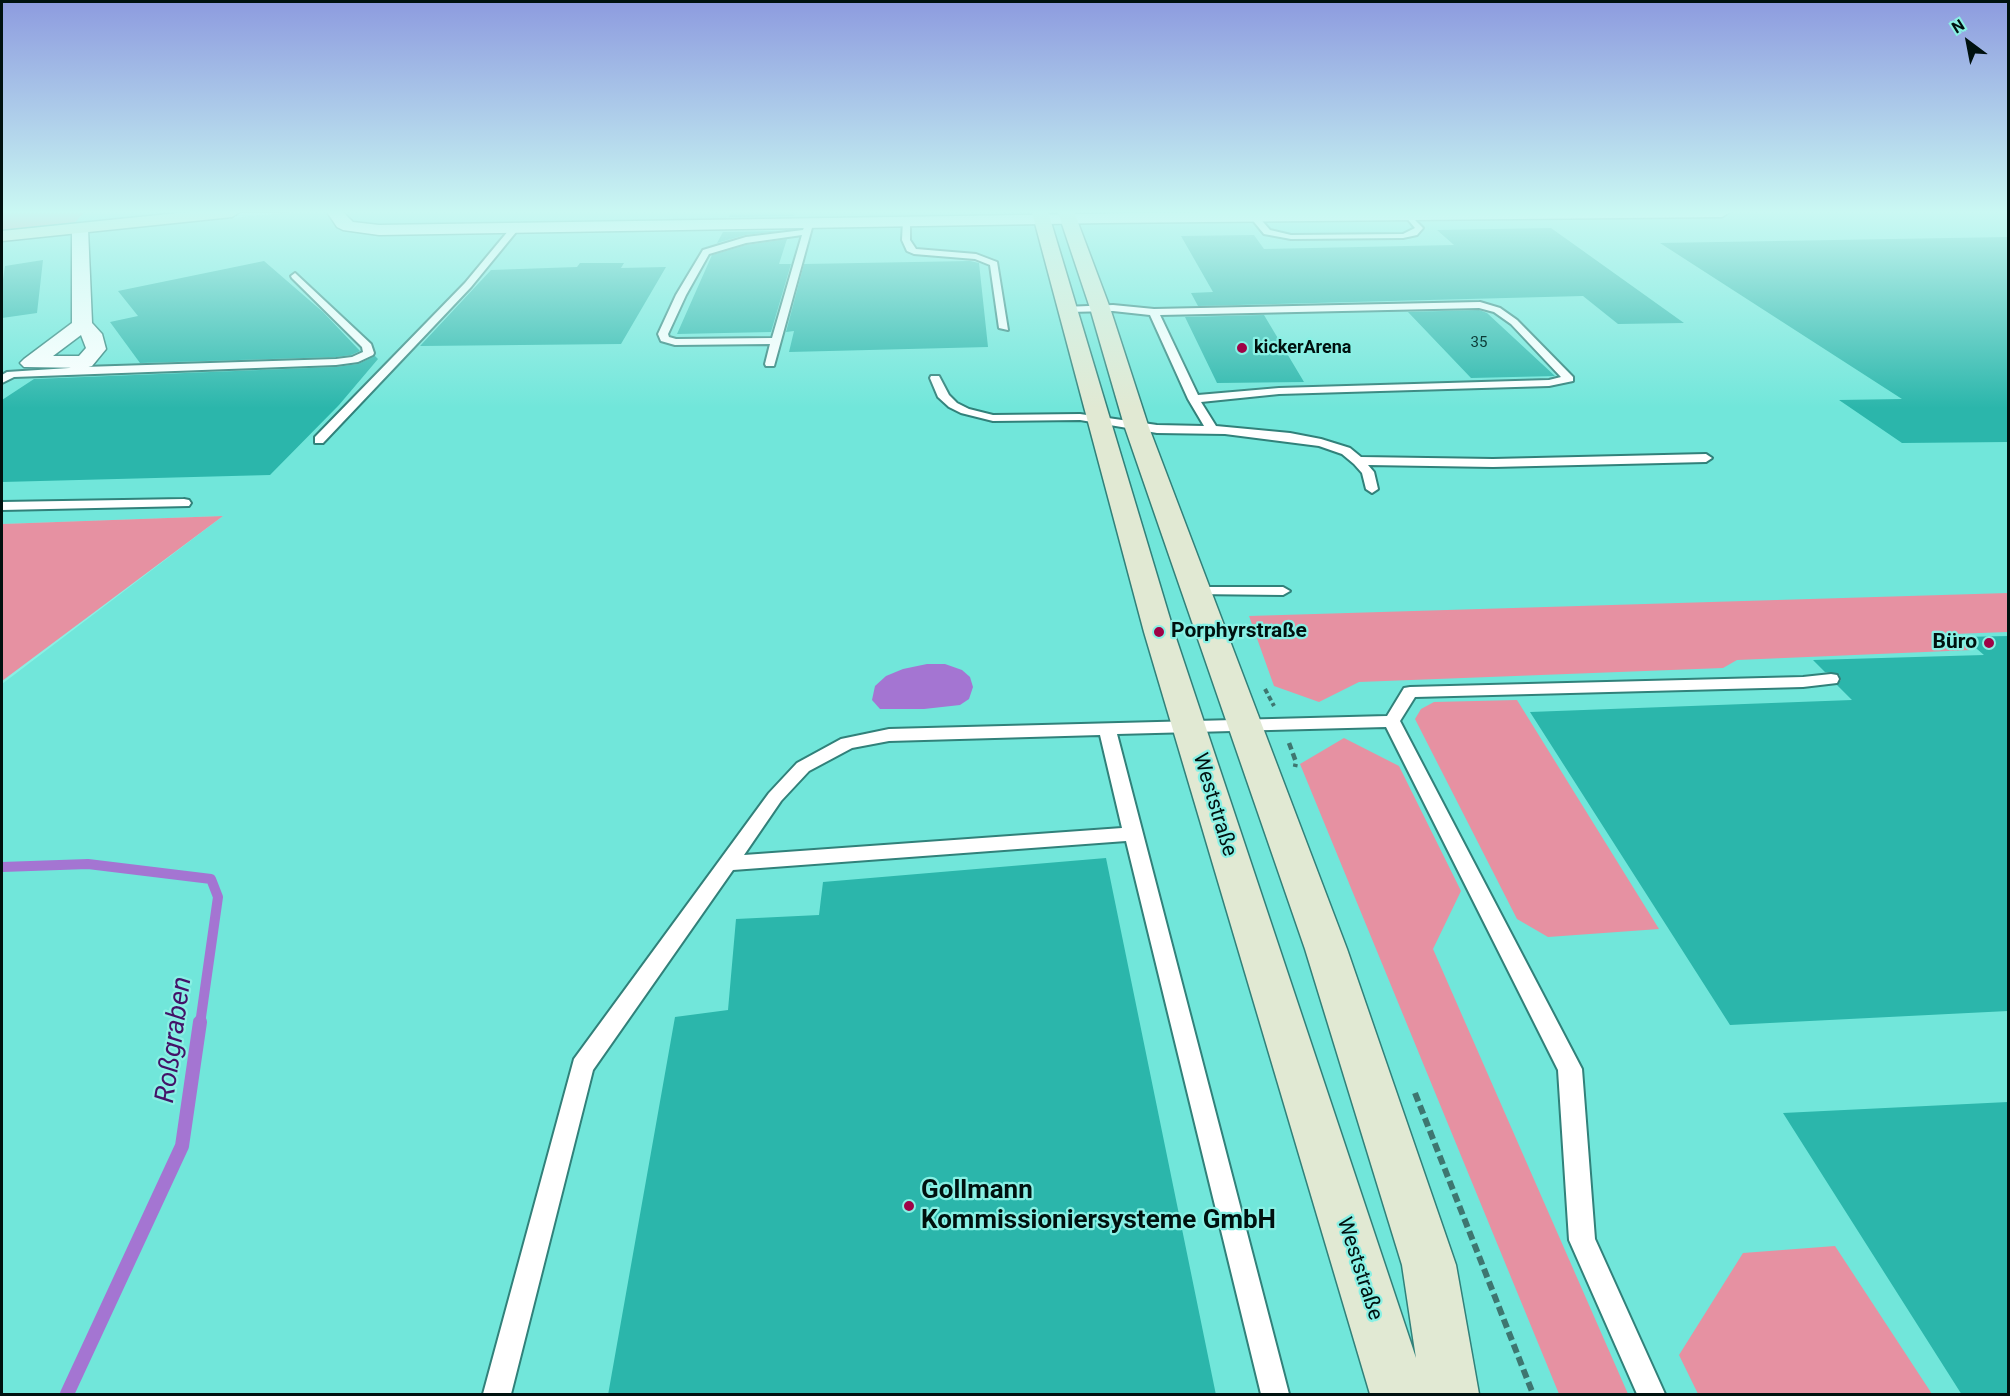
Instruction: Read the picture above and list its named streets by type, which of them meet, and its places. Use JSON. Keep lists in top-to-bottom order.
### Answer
{
  "streets": {
    "main road": ["Weststraße"]
  },
  "water": ["Roßgraben"],
  "places": [
    "kickerArena",
    "Porphyrstraße",
    "Büro",
    "Gollmann Kommissioniersysteme GmbH"
  ],
  "house_numbers": ["35"],
  "north": "top left"
}
